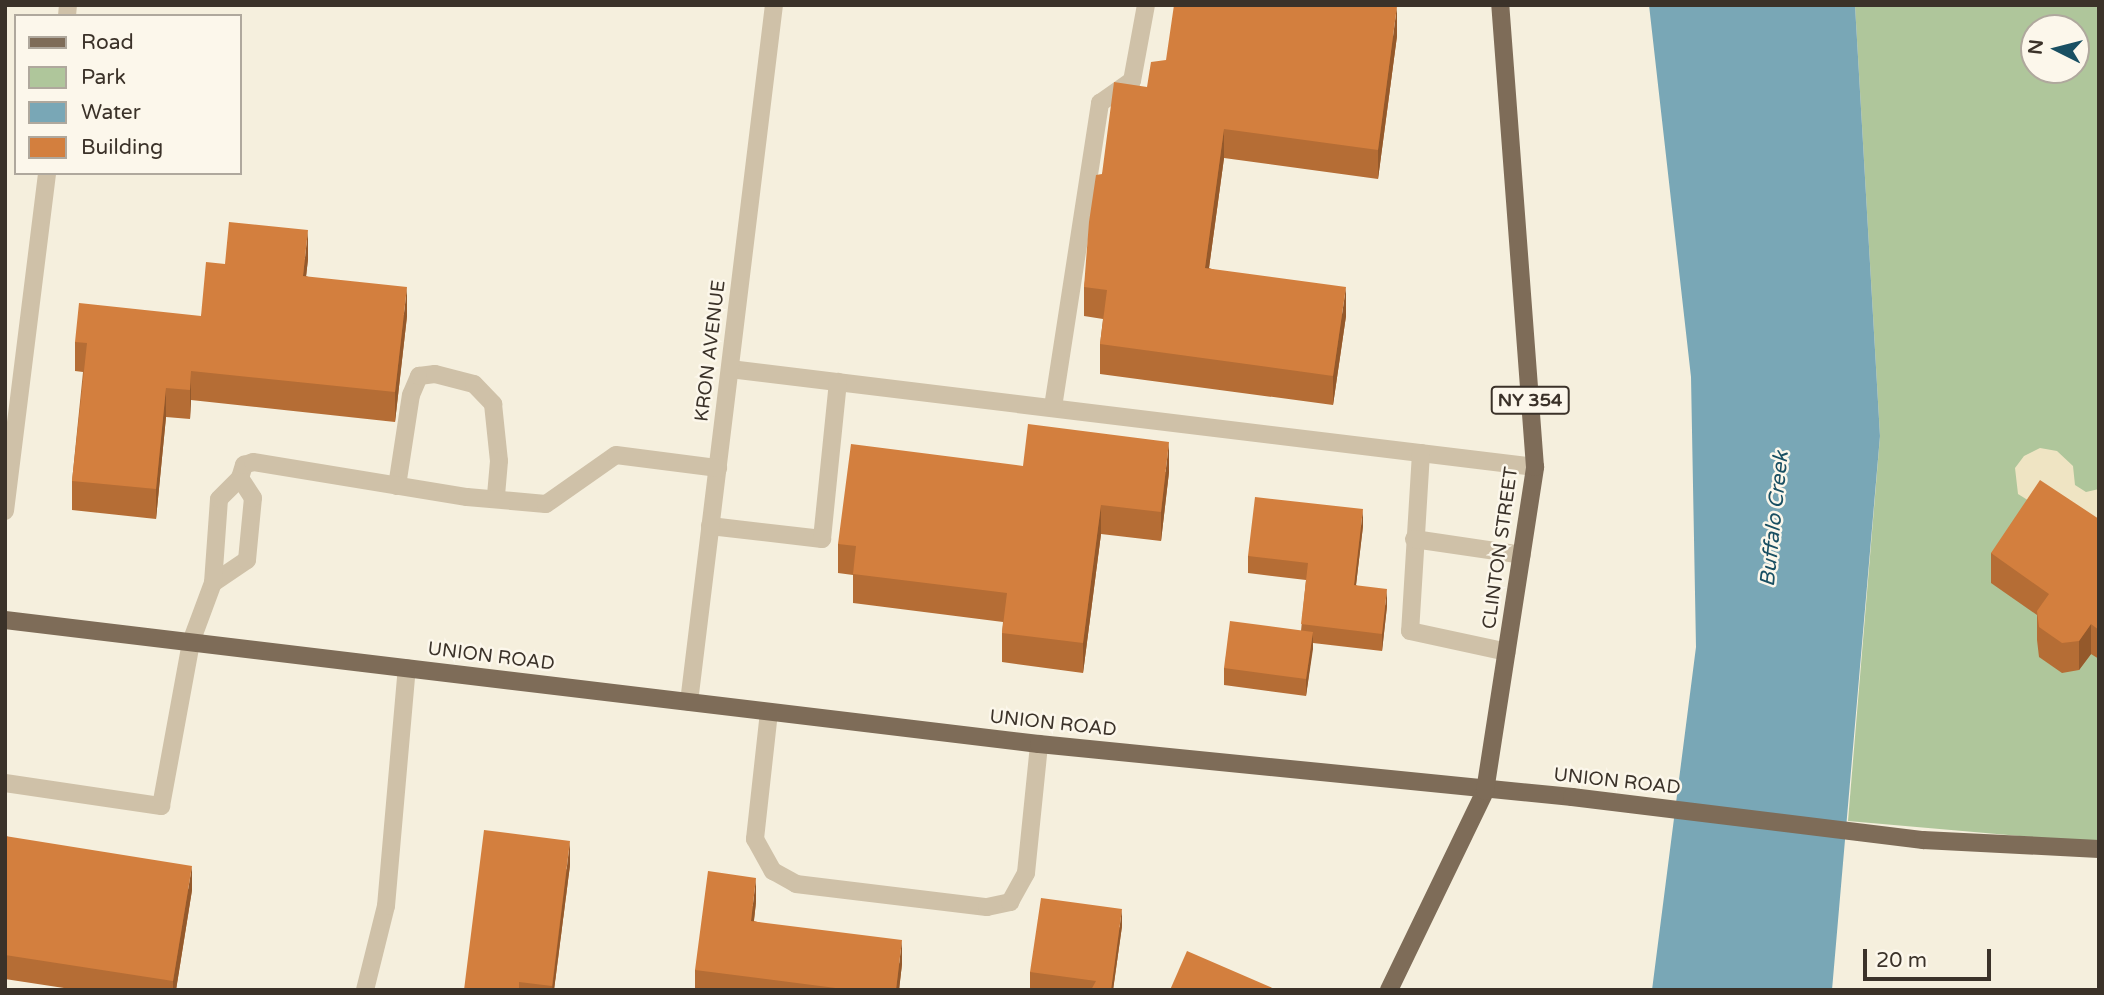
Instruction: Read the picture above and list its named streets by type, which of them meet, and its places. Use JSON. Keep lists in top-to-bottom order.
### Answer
{
  "streets": {
    "main road": ["NY 354", "CLINTON STREET", "UNION ROAD"],
    "street": ["KRON AVENUE"]
  },
  "crossings": [
    ["KRON AVENUE", "UNION ROAD"],
    ["CLINTON STREET", "UNION ROAD"]
  ],
  "water": ["Buffalo Creek"],
  "legend": [
    "Road",
    "Park",
    "Water",
    "Building"
  ],
  "scale_bar": "20 m",
  "north": "left"
}
